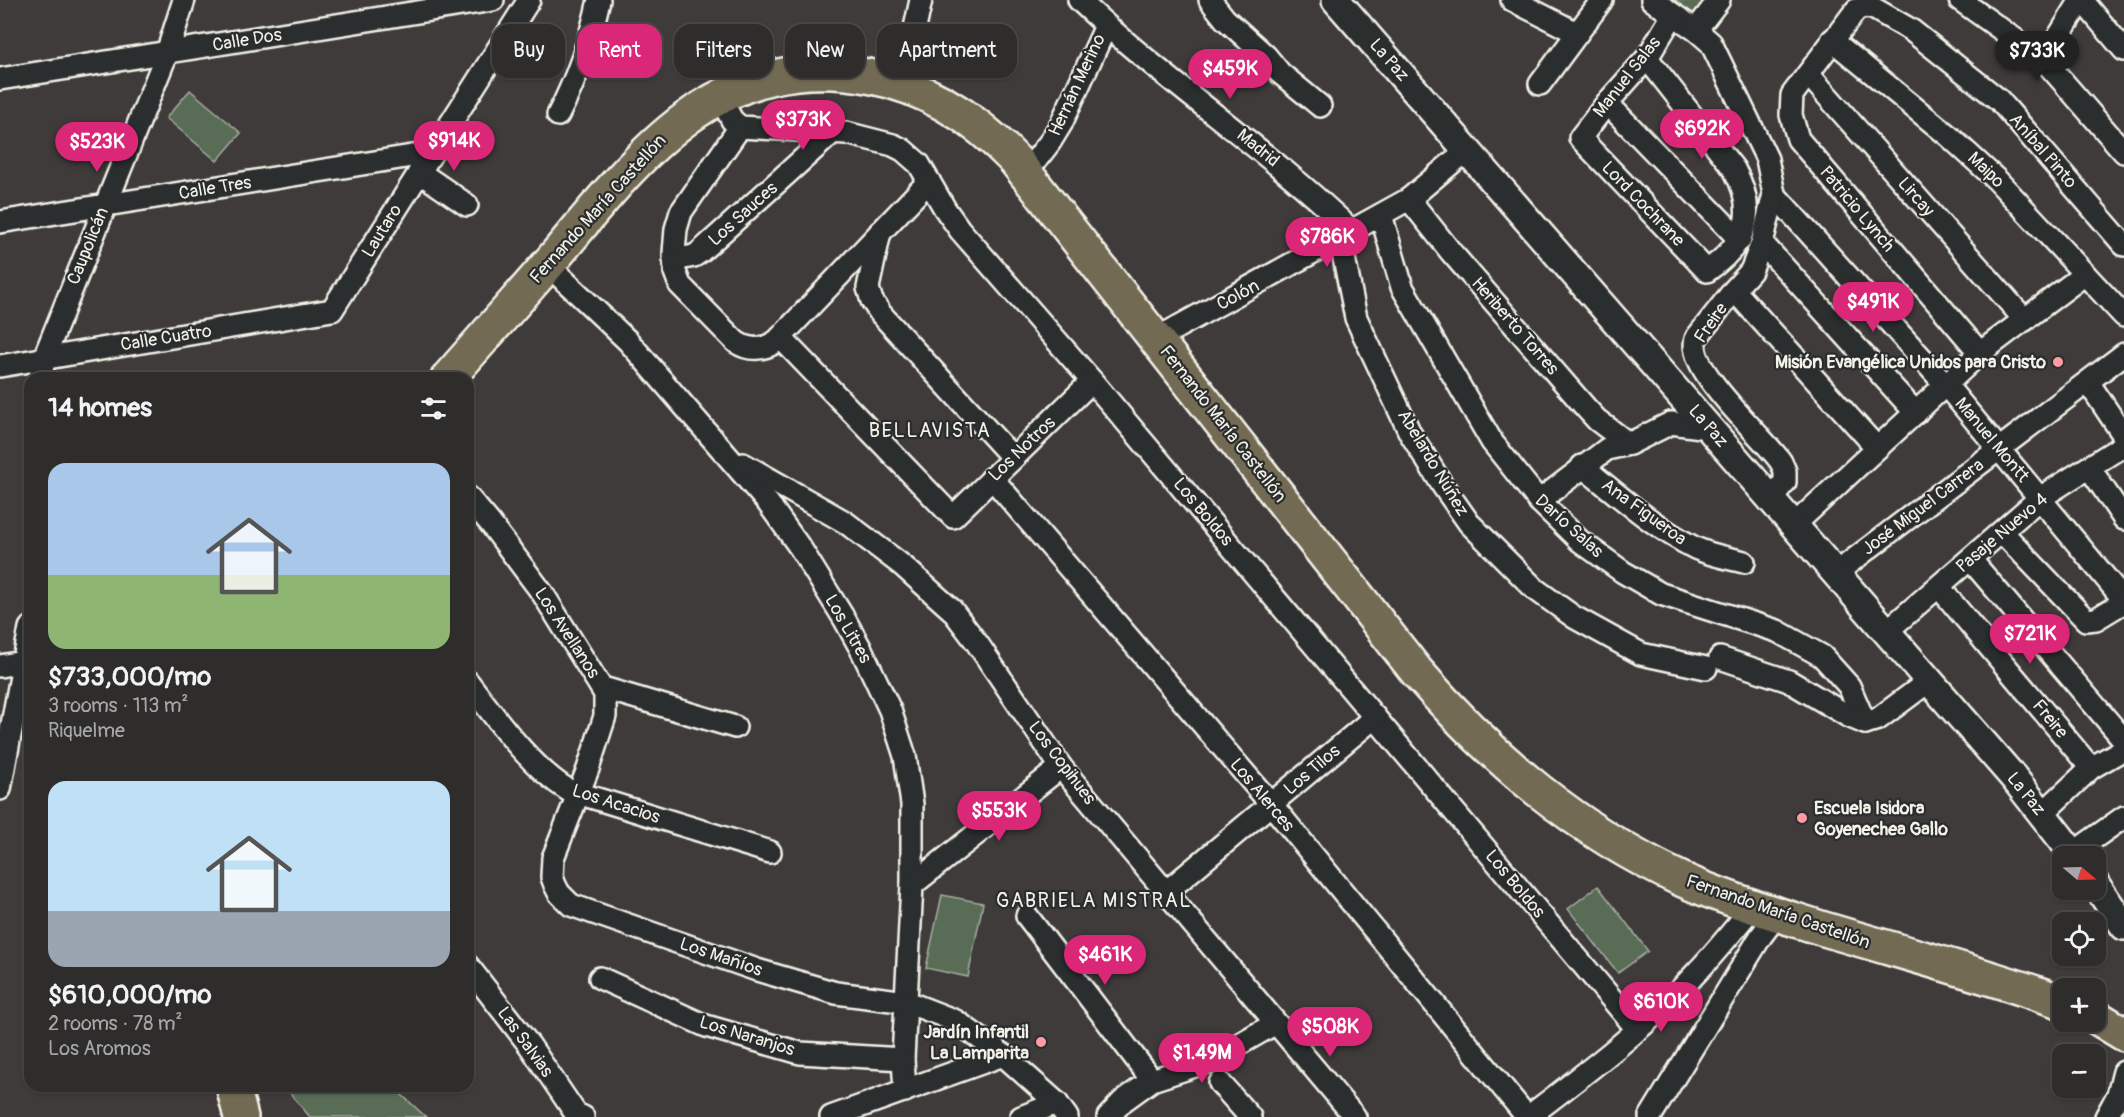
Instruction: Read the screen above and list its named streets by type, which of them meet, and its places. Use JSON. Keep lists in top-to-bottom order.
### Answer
{
  "streets": {
    "main road": ["Fernando María Castellón"],
    "street": [
      "Calle Dos",
      "La Paz",
      "Manuel Salas",
      "Hernán Merino",
      "Madrid",
      "Aníbal Pinto",
      "Maipo",
      "Calle Tres",
      "Lircay",
      "Lord Cochrane",
      "Patricio Lynch",
      "Los Sauces",
      "Lautaro",
      "Caupolicán",
      "Colón",
      "Freire",
      "Heriberto Torres",
      "Calle Cuatro",
      "Manuel Montt",
      "Los Notros",
      "Abelardo Núñez",
      "José Miguel Carrera",
      "Los Boldos",
      "Ana Figueroa",
      "Darío Salas",
      "Pasaje Nuevo 4",
      "Los Litres",
      "Los Avellanos",
      "Los Copihues",
      "Los Tilos",
      "Los Alerces",
      "Los Acacios",
      "Los Mañíos",
      "Los Naranjos",
      "Las Salvias"
    ]
  },
  "crossings": [
    ["Calle Dos", "Caupolicán"],
    ["La Paz", "Colón"],
    ["La Paz", "Freire"],
    ["La Paz", "José Miguel Carrera"],
    ["La Paz", "Pasaje Nuevo 4"],
    ["Manuel Salas", "Lord Cochrane"],
    ["Hernán Merino", "Madrid"],
    ["Hernán Merino", "Fernando María Castellón"],
    ["Madrid", "Colón"],
    ["Madrid", "Abelardo Núñez"],
    ["Aníbal Pinto", "Maipo"],
    ["Calle Tres", "Lautaro"],
    ["Calle Tres", "Caupolicán"],
    ["Lircay", "Patricio Lynch"],
    ["Fernando María Castellón", "Colón"],
    ["Fernando María Castellón", "Los Litres"],
    ["Los Sauces", "Los Boldos"],
    ["Lautaro", "Calle Cuatro"],
    ["Caupolicán", "Calle Cuatro"],
    ["Colón", "Heriberto Torres"],
    ["Colón", "Abelardo Núñez"],
    ["Colón", "Darío Salas"],
    ["Freire", "Manuel Montt"],
    ["Freire", "Pasaje Nuevo 4"],
    ["Manuel Montt", "José Miguel Carrera"],
    ["Manuel Montt", "Pasaje Nuevo 4"],
    ["Los Notros", "Los Boldos"],
    ["Los Notros", "Los Alerces"],
    ["Abelardo Núñez", "Darío Salas"],
    ["Los Boldos", "Los Tilos"],
    ["Los Litres", "Los Copihues"],
    ["Los Litres", "Los Mañíos"],
    ["Los Litres", "Los Naranjos"],
    ["Los Avellanos", "Los Mañíos"],
    ["Los Copihues", "Los Tilos"],
    ["Los Tilos", "Los Alerces"],
    ["Los Acacios", "Los Mañíos"]
  ],
  "districts": ["BELLAVISTA", "GABRIELA MISTRAL"],
  "places": ["Misión Evangélica Unidos para Cristo", "Escuela Isidora Goyenechea Gallo", "Jardín Infantil La Lamparita"],
  "north": "right",
  "page": {
    "chip": [
      "Buy",
      "Rent",
      "Filters",
      "New",
      "Apartment"
    ],
    "price": [
      "$733K",
      "$459K",
      "$373K",
      "$692K",
      "$914K",
      "$523K",
      "$786K",
      "$491K",
      "$721K",
      "$553K",
      "$461K",
      "$610K",
      "$508K",
      "$1.49M"
    ],
    "heading": "14 homes",
    "list": [
      {
        "name": "$733,000/mo",
        "note": "3 rooms · 113 m² · Riquelme"
      },
      {
        "name": "$610,000/mo",
        "note": "2 rooms · 78 m² · Los Aromos"
      }
    ],
    "map_buttons": ["+", "−"]
  }
}
